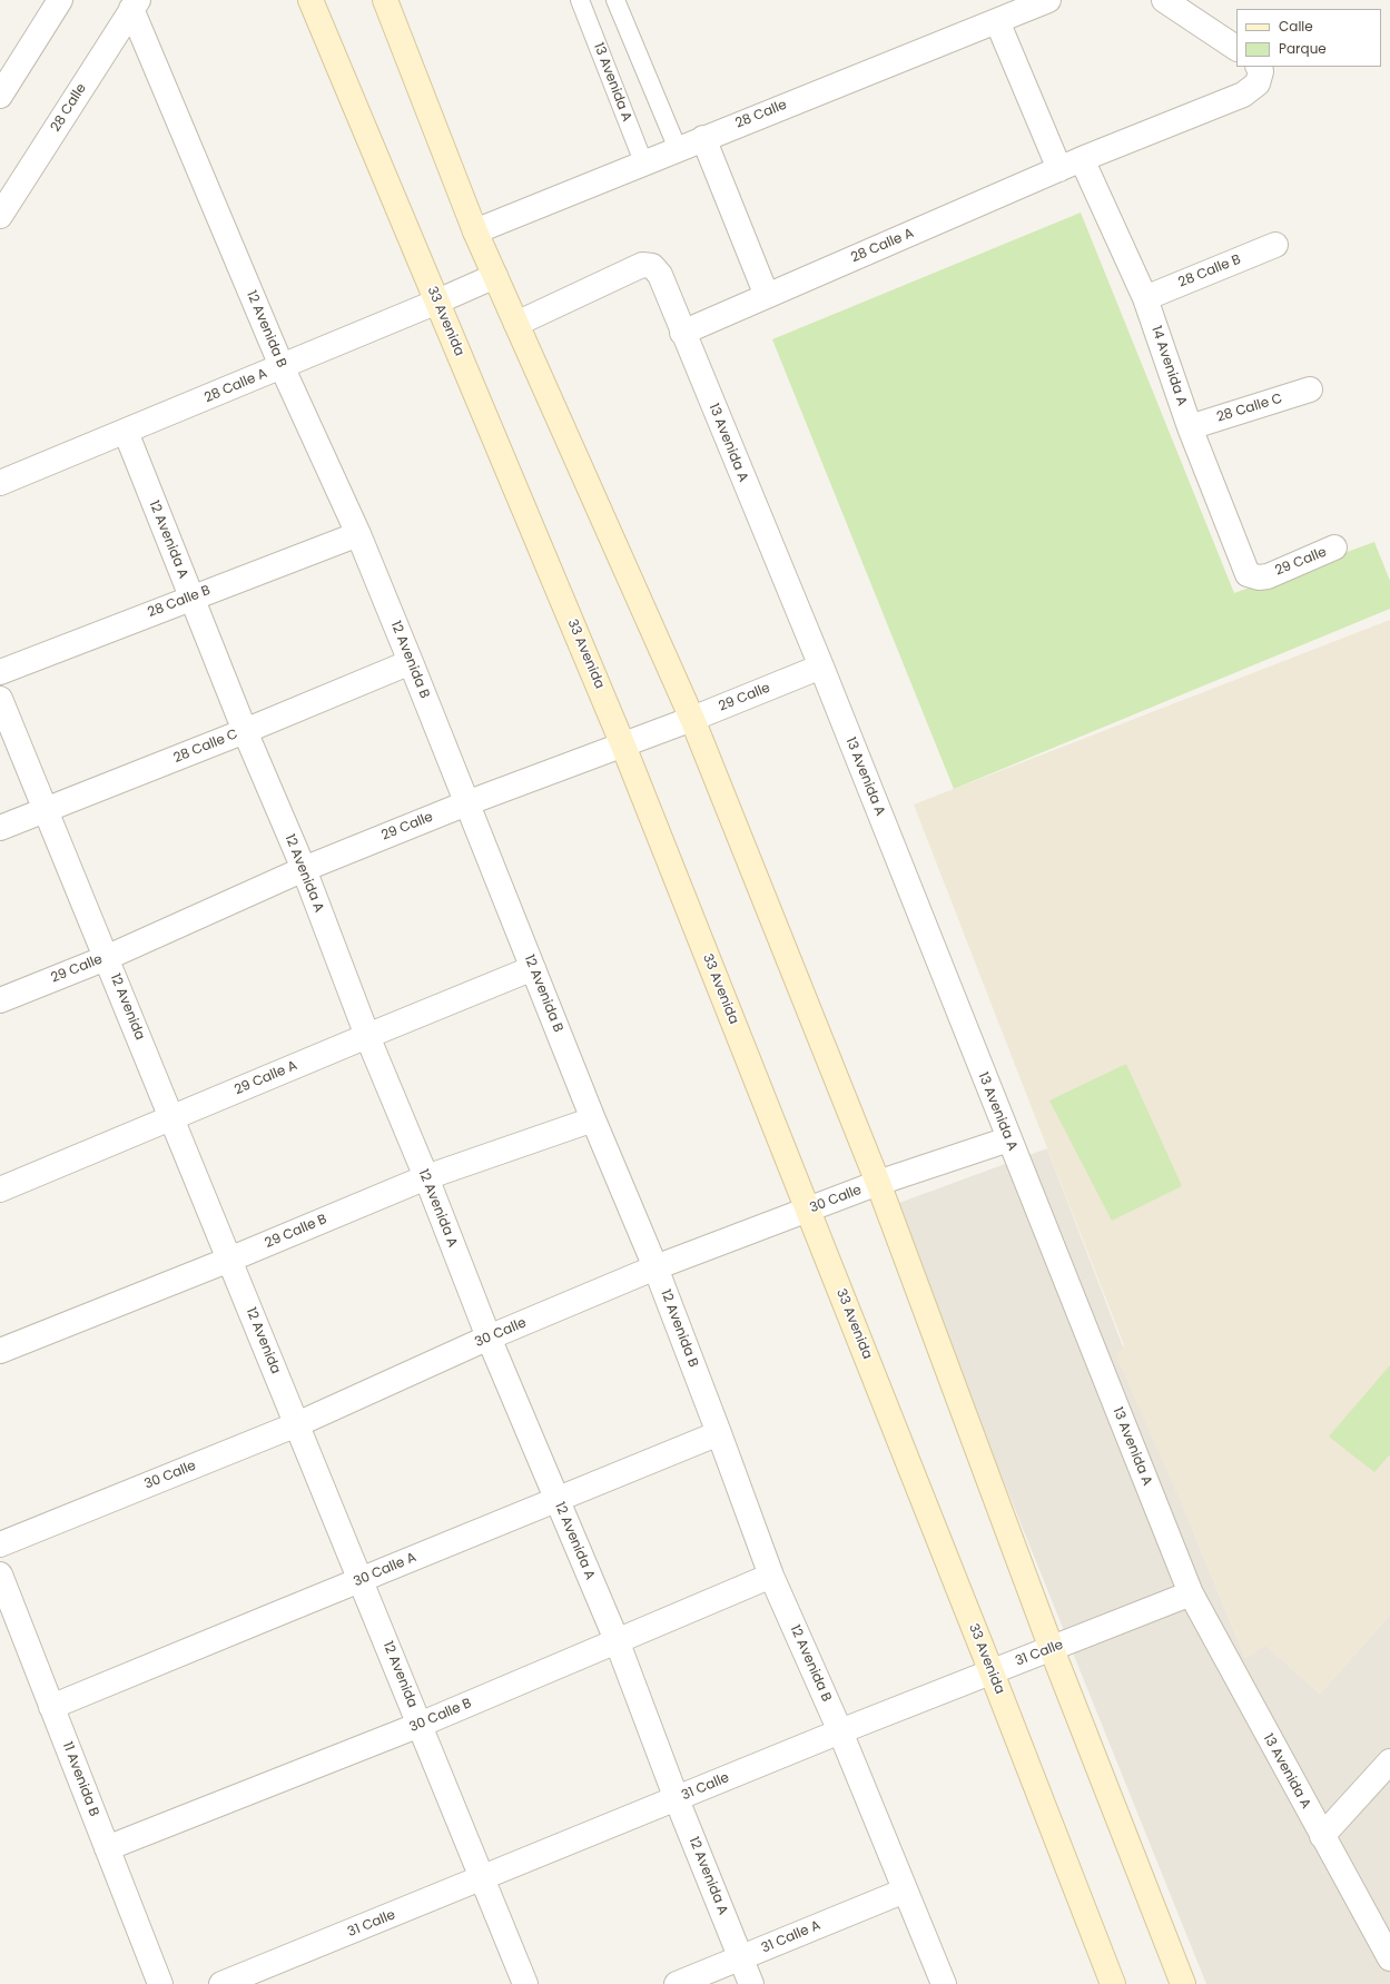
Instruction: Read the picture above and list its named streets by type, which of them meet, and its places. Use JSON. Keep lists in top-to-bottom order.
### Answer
{
  "streets": {
    "street": [
      "13 Avenida A",
      "28 Calle",
      "28 Calle A",
      "28 Calle B",
      "33 Avenida",
      "12 Avenida B",
      "14 Avenida A",
      "28 Calle C",
      "12 Avenida A",
      "29 Calle",
      "12 Avenida",
      "29 Calle A",
      "30 Calle",
      "29 Calle B",
      "30 Calle A",
      "31 Calle",
      "30 Calle B",
      "11 Avenida B",
      "31 Calle A"
    ]
  },
  "crossings": [
    ["13 Avenida A", "28 Calle"],
    ["13 Avenida A", "28 Calle A"],
    ["13 Avenida A", "29 Calle"],
    ["13 Avenida A", "30 Calle"],
    ["13 Avenida A", "31 Calle"],
    ["28 Calle", "12 Avenida B"],
    ["28 Calle A", "33 Avenida"],
    ["28 Calle A", "12 Avenida B"],
    ["28 Calle A", "14 Avenida A"],
    ["28 Calle A", "12 Avenida A"],
    ["28 Calle B", "12 Avenida B"],
    ["28 Calle B", "14 Avenida A"],
    ["28 Calle B", "12 Avenida A"],
    ["33 Avenida", "29 Calle"],
    ["33 Avenida", "30 Calle"],
    ["33 Avenida", "31 Calle"],
    ["12 Avenida B", "28 Calle C"],
    ["12 Avenida B", "29 Calle"],
    ["12 Avenida B", "29 Calle A"],
    ["12 Avenida B", "30 Calle"],
    ["12 Avenida B", "29 Calle B"],
    ["12 Avenida B", "30 Calle A"],
    ["12 Avenida B", "31 Calle"],
    ["12 Avenida B", "30 Calle B"],
    ["12 Avenida B", "31 Calle A"],
    ["14 Avenida A", "28 Calle C"],
    ["14 Avenida A", "29 Calle"],
    ["28 Calle C", "12 Avenida A"],
    ["28 Calle C", "12 Avenida"],
    ["12 Avenida A", "29 Calle"],
    ["12 Avenida A", "29 Calle A"],
    ["12 Avenida A", "30 Calle"],
    ["12 Avenida A", "29 Calle B"],
    ["12 Avenida A", "30 Calle A"],
    ["12 Avenida A", "31 Calle"],
    ["12 Avenida A", "30 Calle B"],
    ["12 Avenida A", "31 Calle A"],
    ["29 Calle", "12 Avenida"],
    ["12 Avenida", "29 Calle A"],
    ["12 Avenida", "30 Calle"],
    ["12 Avenida", "29 Calle B"],
    ["12 Avenida", "30 Calle A"],
    ["12 Avenida", "31 Calle"],
    ["12 Avenida", "30 Calle B"],
    ["30 Calle A", "11 Avenida B"],
    ["30 Calle B", "11 Avenida B"]
  ],
  "legend": ["Calle", "Parque"]
}
